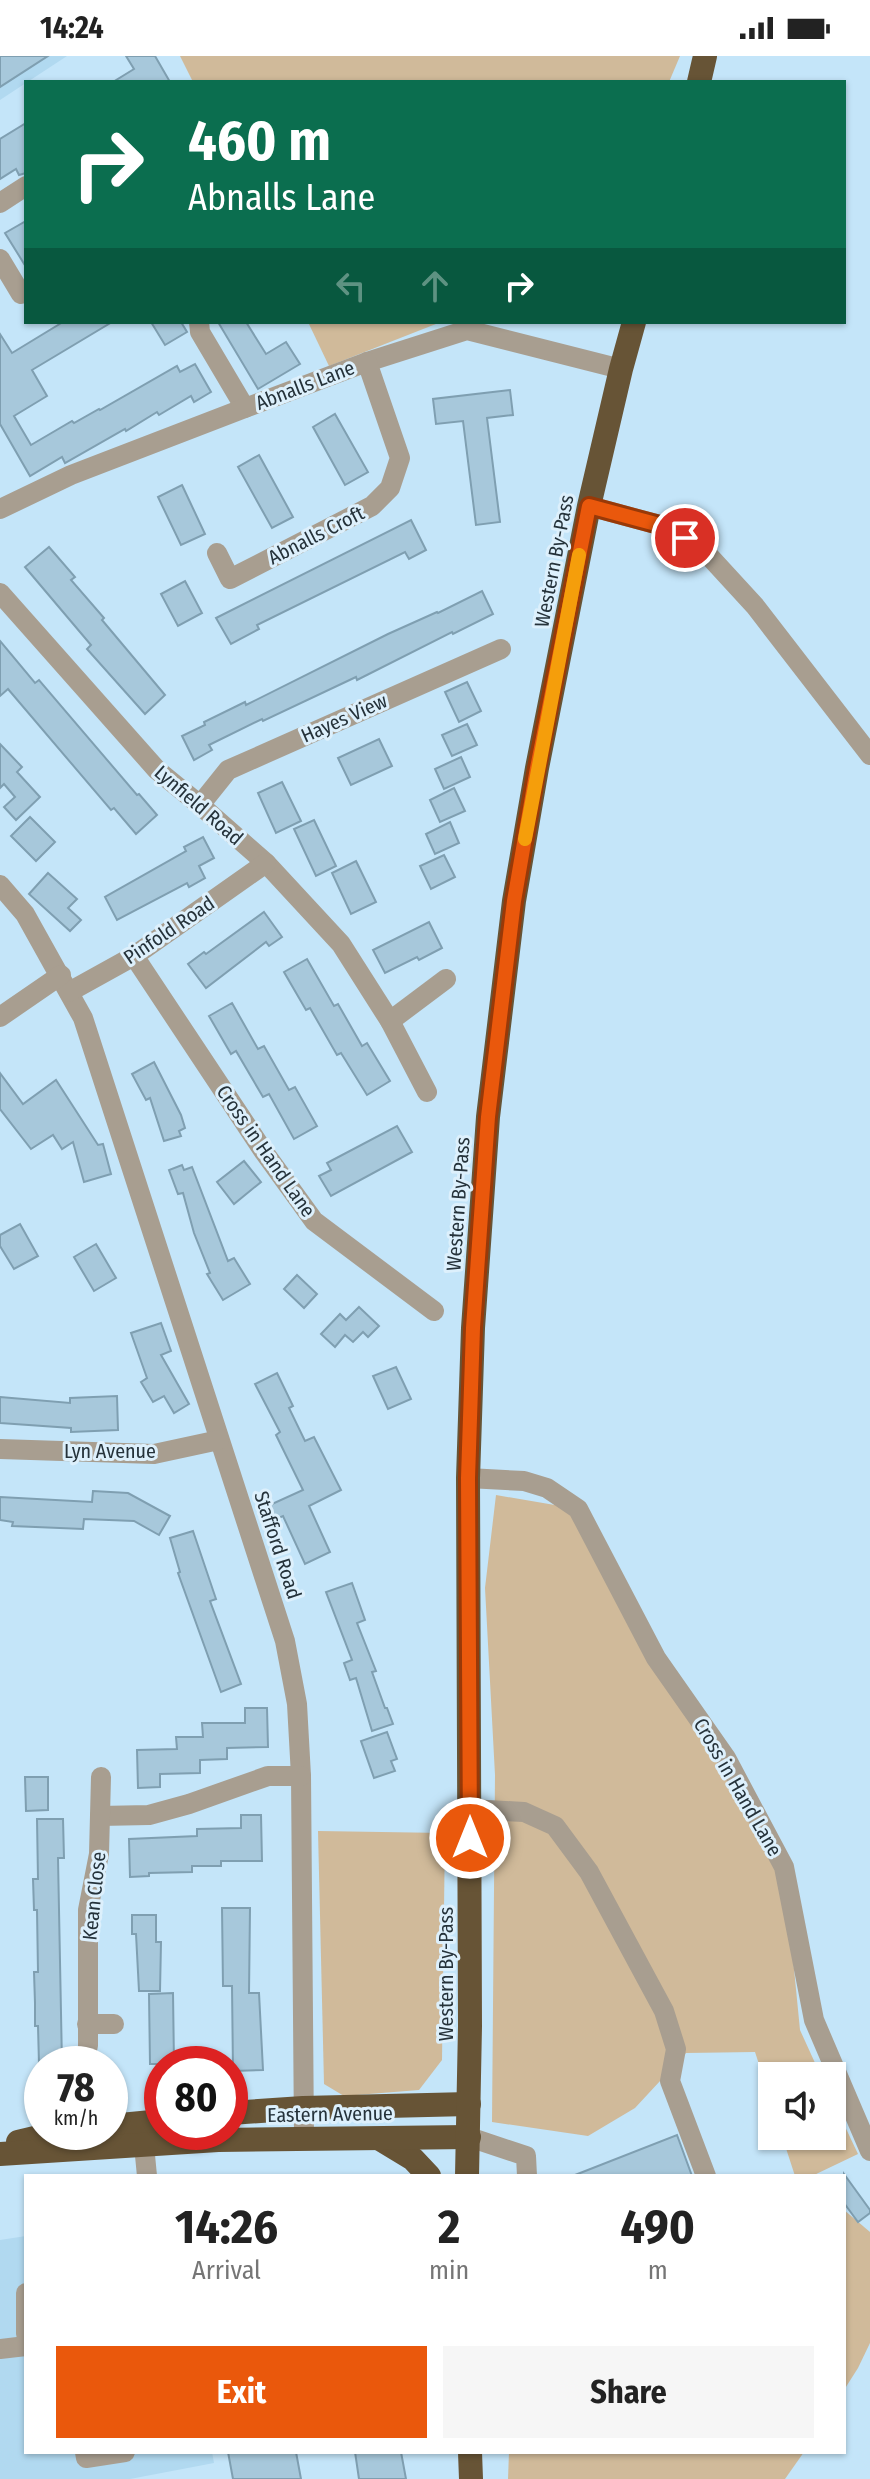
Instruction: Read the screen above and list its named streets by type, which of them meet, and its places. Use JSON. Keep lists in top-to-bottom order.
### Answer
{
  "streets": {
    "highway": ["Western By-Pass", "Eastern Avenue"],
    "street": [
      "Abnalls Lane",
      "Abnalls Croft",
      "Hayes View",
      "Lynfield Road",
      "Pinfold Road",
      "Cross in Hand Lane",
      "Lyn Avenue",
      "Stafford Road",
      "Kean Close"
    ]
  },
  "crossings": [
    ["Abnalls Lane", "Abnalls Croft"],
    ["Abnalls Lane", "Western By-Pass"],
    ["Western By-Pass", "Cross in Hand Lane"],
    ["Western By-Pass", "Eastern Avenue"],
    ["Hayes View", "Lynfield Road"],
    ["Lynfield Road", "Pinfold Road"],
    ["Pinfold Road", "Cross in Hand Lane"],
    ["Pinfold Road", "Stafford Road"],
    ["Lyn Avenue", "Stafford Road"],
    ["Stafford Road", "Eastern Avenue"]
  ],
  "page": {
    "status": "14:24",
    "turn": ["460 m", "Abnalls Lane"],
    "speed": "78 km/h",
    "limit": "80",
    "eta": [
      "14:26",
      "Arrival",
      "2",
      "min",
      "490",
      "m"
    ],
    "buttons": ["Exit", "Share"]
  }
}
